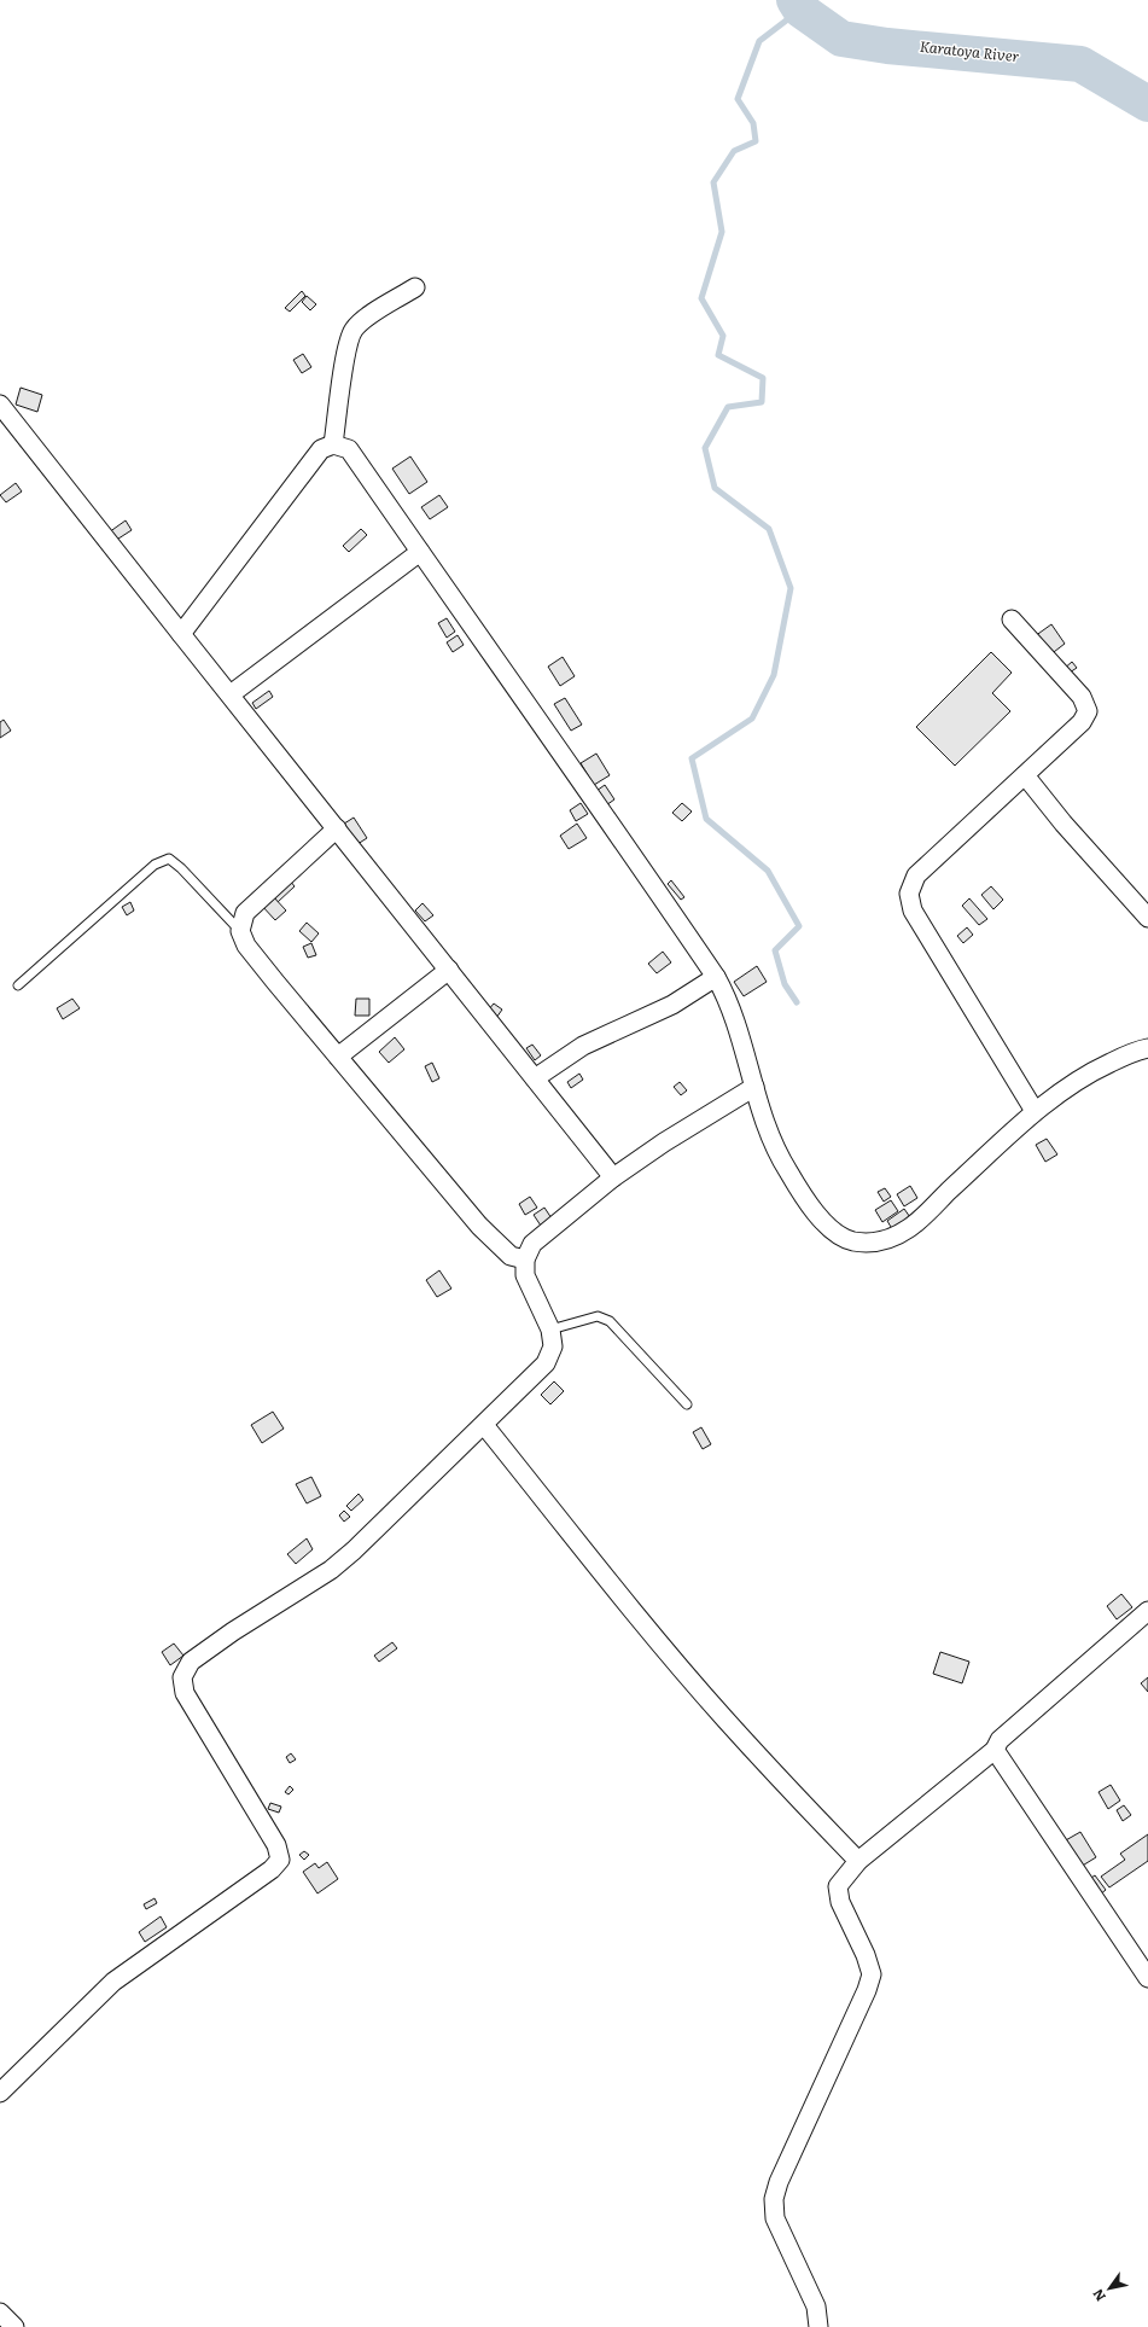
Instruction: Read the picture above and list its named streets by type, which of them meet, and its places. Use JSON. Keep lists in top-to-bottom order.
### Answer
{
  "water": ["Karatoya River"],
  "north": "bottom left"
}
